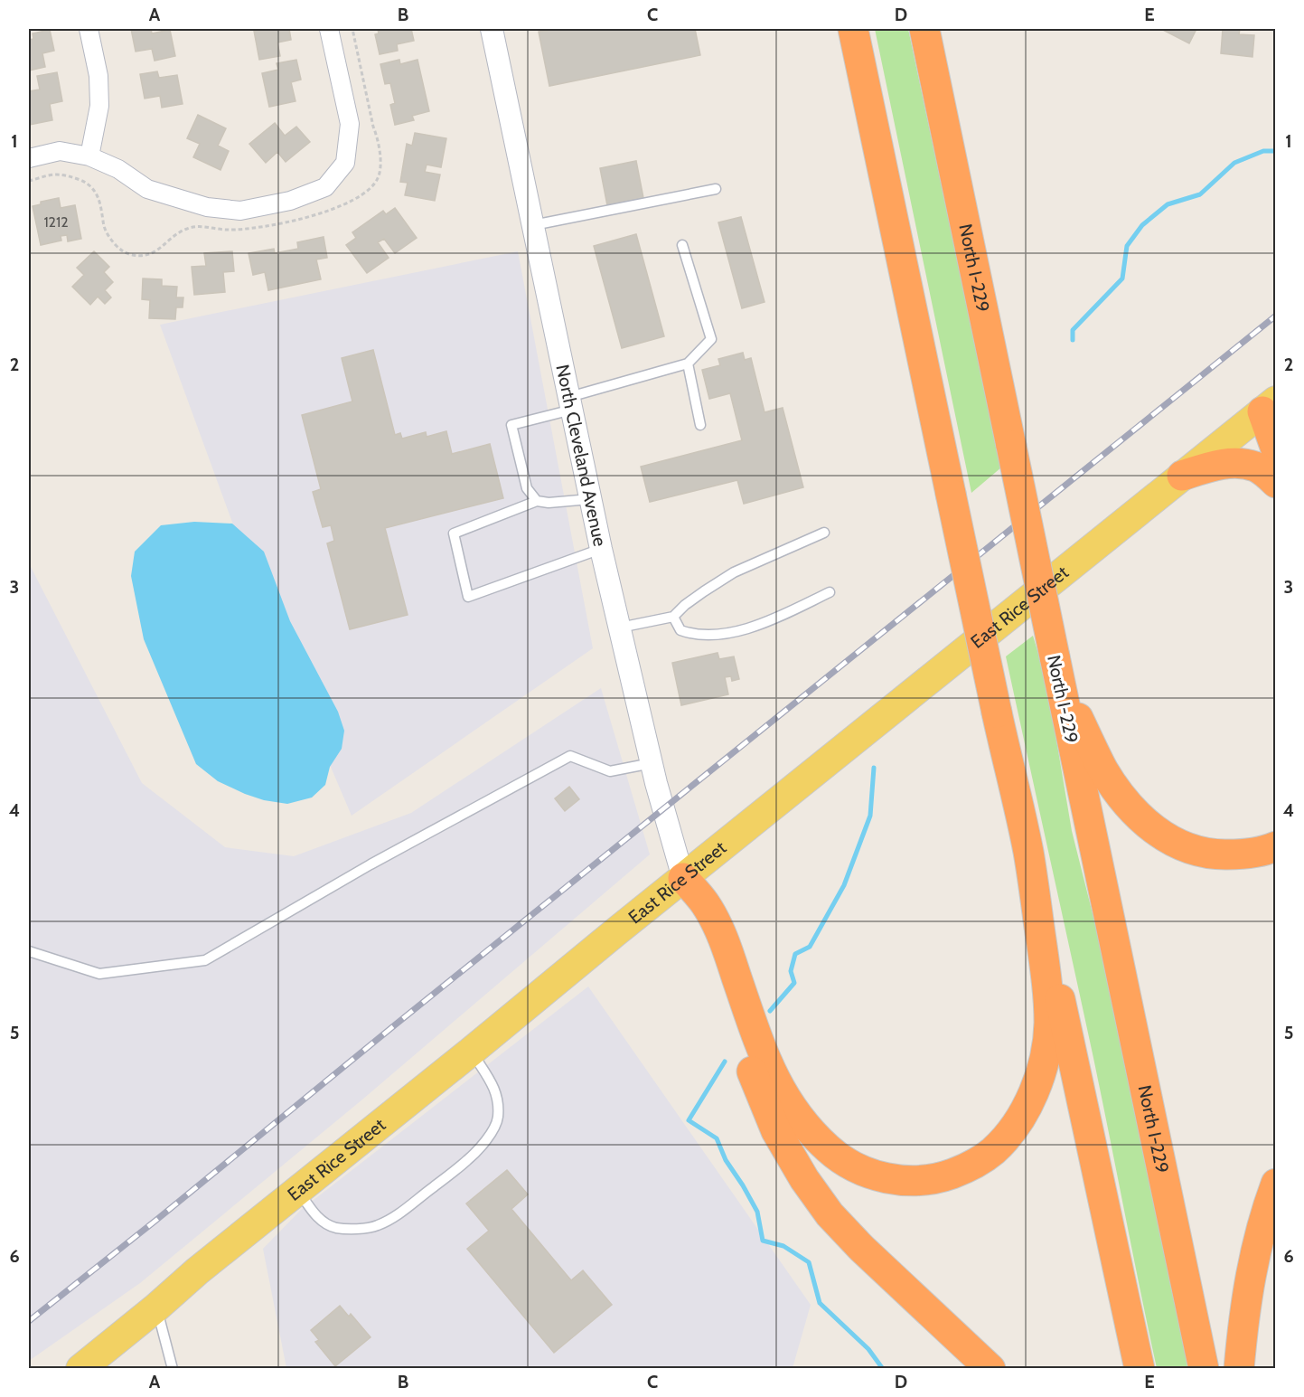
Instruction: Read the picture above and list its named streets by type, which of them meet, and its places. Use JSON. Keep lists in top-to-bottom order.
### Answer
{
  "streets": {
    "highway": ["North I-229"],
    "main road": ["East Rice Street"],
    "street": ["North Cleveland Avenue"]
  },
  "crossings": [
    ["North Cleveland Avenue", "East Rice Street"]
  ],
  "house_numbers": ["1212"],
  "grid": {
    "columns": [
      "A",
      "B",
      "C",
      "D",
      "E"
    ],
    "rows": [
      "1",
      "2",
      "3",
      "4",
      "5",
      "6"
    ]
  }
}
